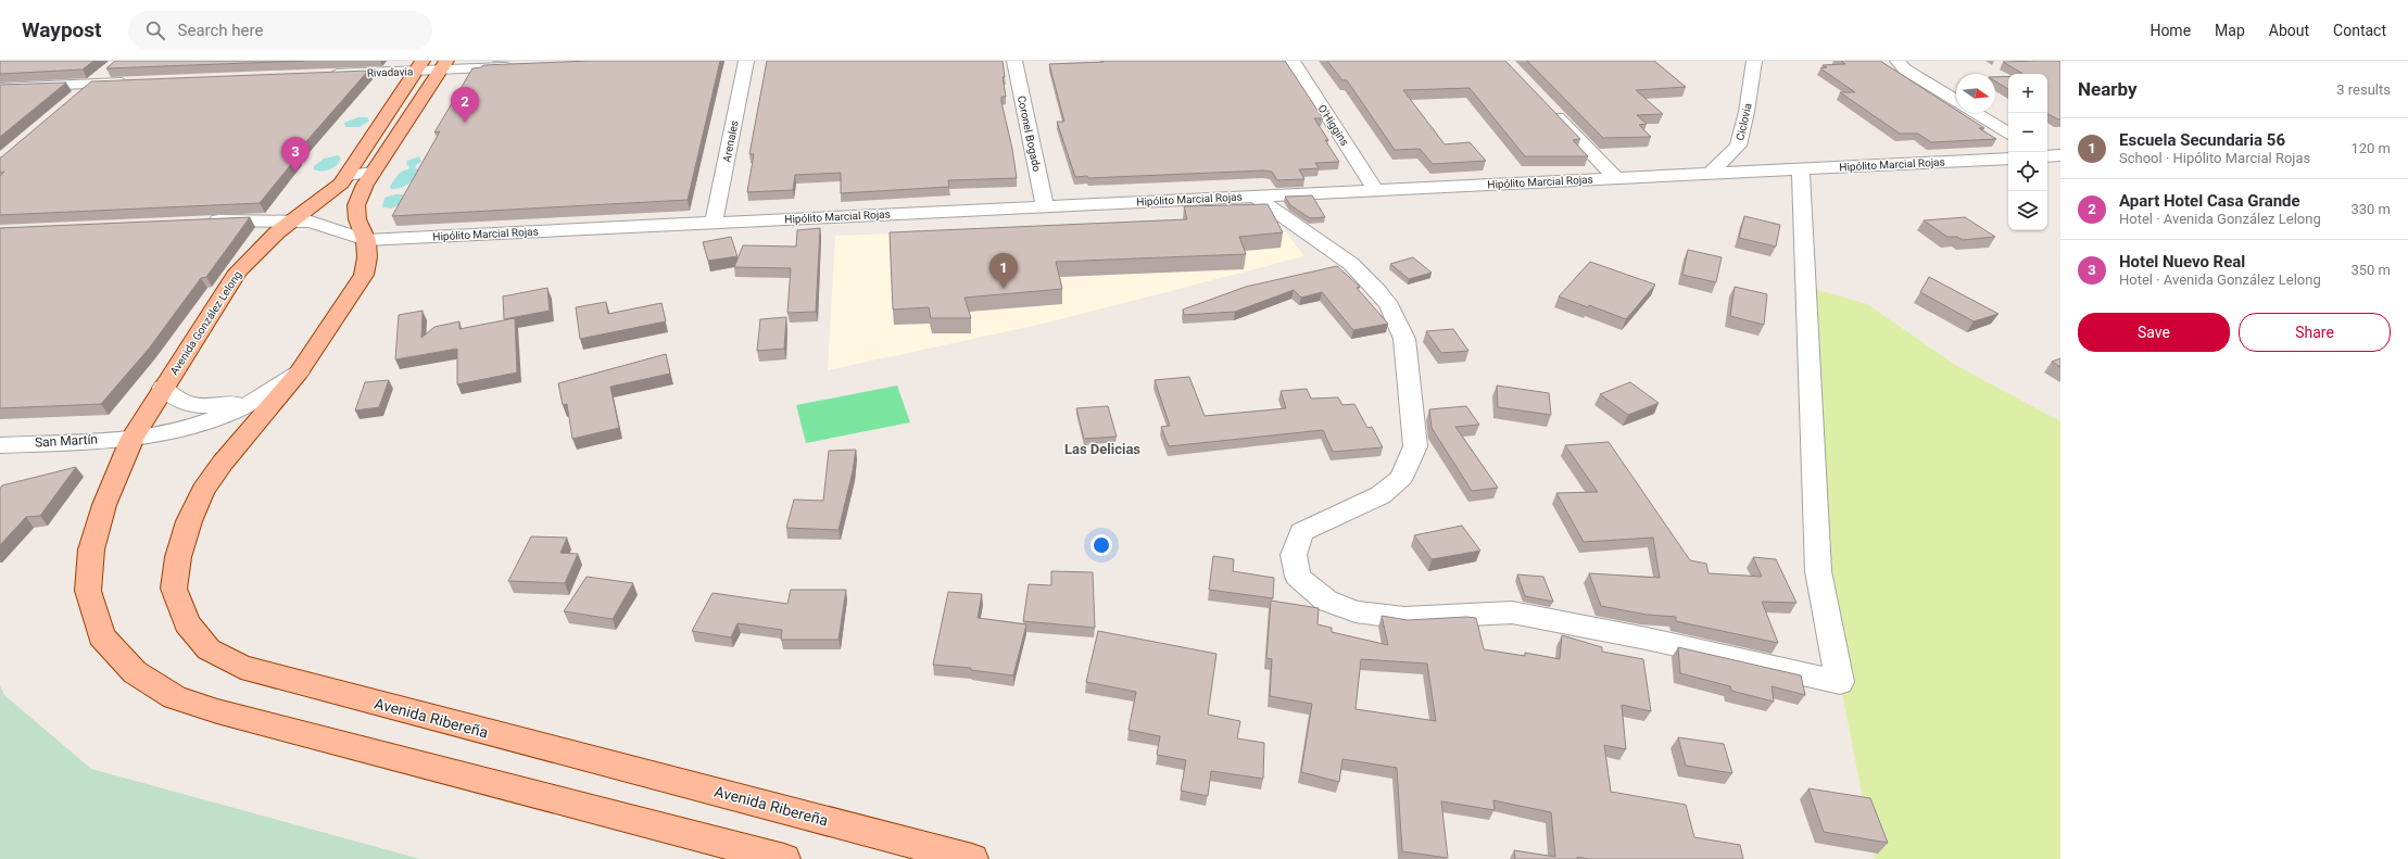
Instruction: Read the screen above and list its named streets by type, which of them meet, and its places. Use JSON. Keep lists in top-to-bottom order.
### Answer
{
  "streets": {
    "main road": ["Avenida González Lelong", "Avenida Ribereña"],
    "street": [
      "Rivadavia",
      "Ciclovia",
      "O'Higgins",
      "Coronel Bogado",
      "Arenales",
      "Hipólito Marcial Rojas",
      "San Martín"
    ]
  },
  "crossings": [
    ["Rivadavia", "Avenida González Lelong"],
    ["Ciclovia", "Hipólito Marcial Rojas"],
    ["O'Higgins", "Hipólito Marcial Rojas"],
    ["Coronel Bogado", "Hipólito Marcial Rojas"],
    ["Arenales", "Hipólito Marcial Rojas"],
    ["Avenida González Lelong", "San Martín"]
  ],
  "districts": ["Las Delicias"],
  "north": "right",
  "page": {
    "header": "Waypost",
    "search": "Search here",
    "nav": [
      "Home",
      "Map",
      "About",
      "Contact"
    ],
    "heading": ["Nearby", "3 results"],
    "map_buttons": ["+", "−"],
    "pins": ["2", "3", "1"],
    "list": [
      {
        "mark": "1",
        "name": "Escuela Secundaria 56",
        "note": "School · Hipólito Marcial Rojas",
        "value": "120 m"
      },
      {
        "mark": "2",
        "name": "Apart Hotel Casa Grande",
        "note": "Hotel · Avenida González Lelong",
        "value": "330 m"
      },
      {
        "mark": "3",
        "name": "Hotel Nuevo Real",
        "note": "Hotel · Avenida González Lelong",
        "value": "350 m"
      }
    ],
    "buttons": ["Save", "Share"]
  }
}
